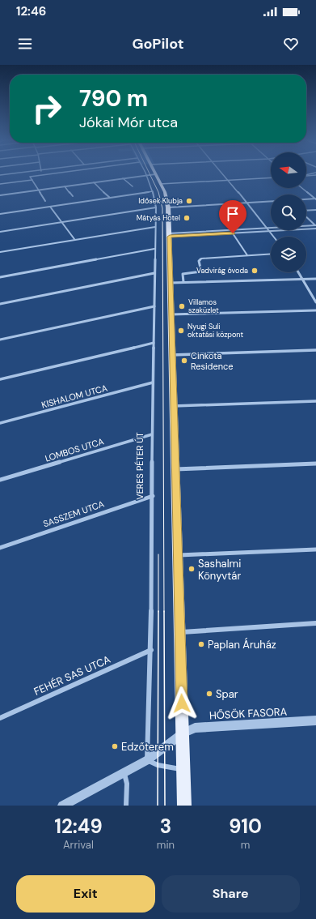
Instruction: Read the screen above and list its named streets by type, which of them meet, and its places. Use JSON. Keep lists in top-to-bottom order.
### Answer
{
  "streets": {
    "street": [
      "KISHALOM UTCA",
      "LOMBOS UTCA",
      "VERES PÉTER ÚT",
      "SASSZEM UTCA",
      "FEHÉR SAS UTCA",
      "HŐSÖK FASORA"
    ]
  },
  "crossings": [
    ["KISHALOM UTCA", "VERES PÉTER ÚT"],
    ["LOMBOS UTCA", "VERES PÉTER ÚT"],
    ["VERES PÉTER ÚT", "SASSZEM UTCA"],
    ["VERES PÉTER ÚT", "FEHÉR SAS UTCA"],
    ["VERES PÉTER ÚT", "HŐSÖK FASORA"]
  ],
  "places": [
    "Idősek Klubja",
    "Mátyás Hotel",
    "Vadvirág óvoda",
    "Villamos szaküzlet",
    "Nyugi Suli oktatási központ",
    "Cinkota Residence",
    "Sashalmi Könyvtár",
    "Paplan Áruház",
    "Spar",
    "Edzőterem"
  ],
  "north": "left",
  "page": {
    "status": "12:46",
    "header": "GoPilot",
    "turn": ["790 m", "Jókai Mór utca"],
    "eta": [
      "12:49",
      "Arrival",
      "3",
      "min",
      "910",
      "m"
    ],
    "buttons": ["Exit", "Share"]
  }
}
